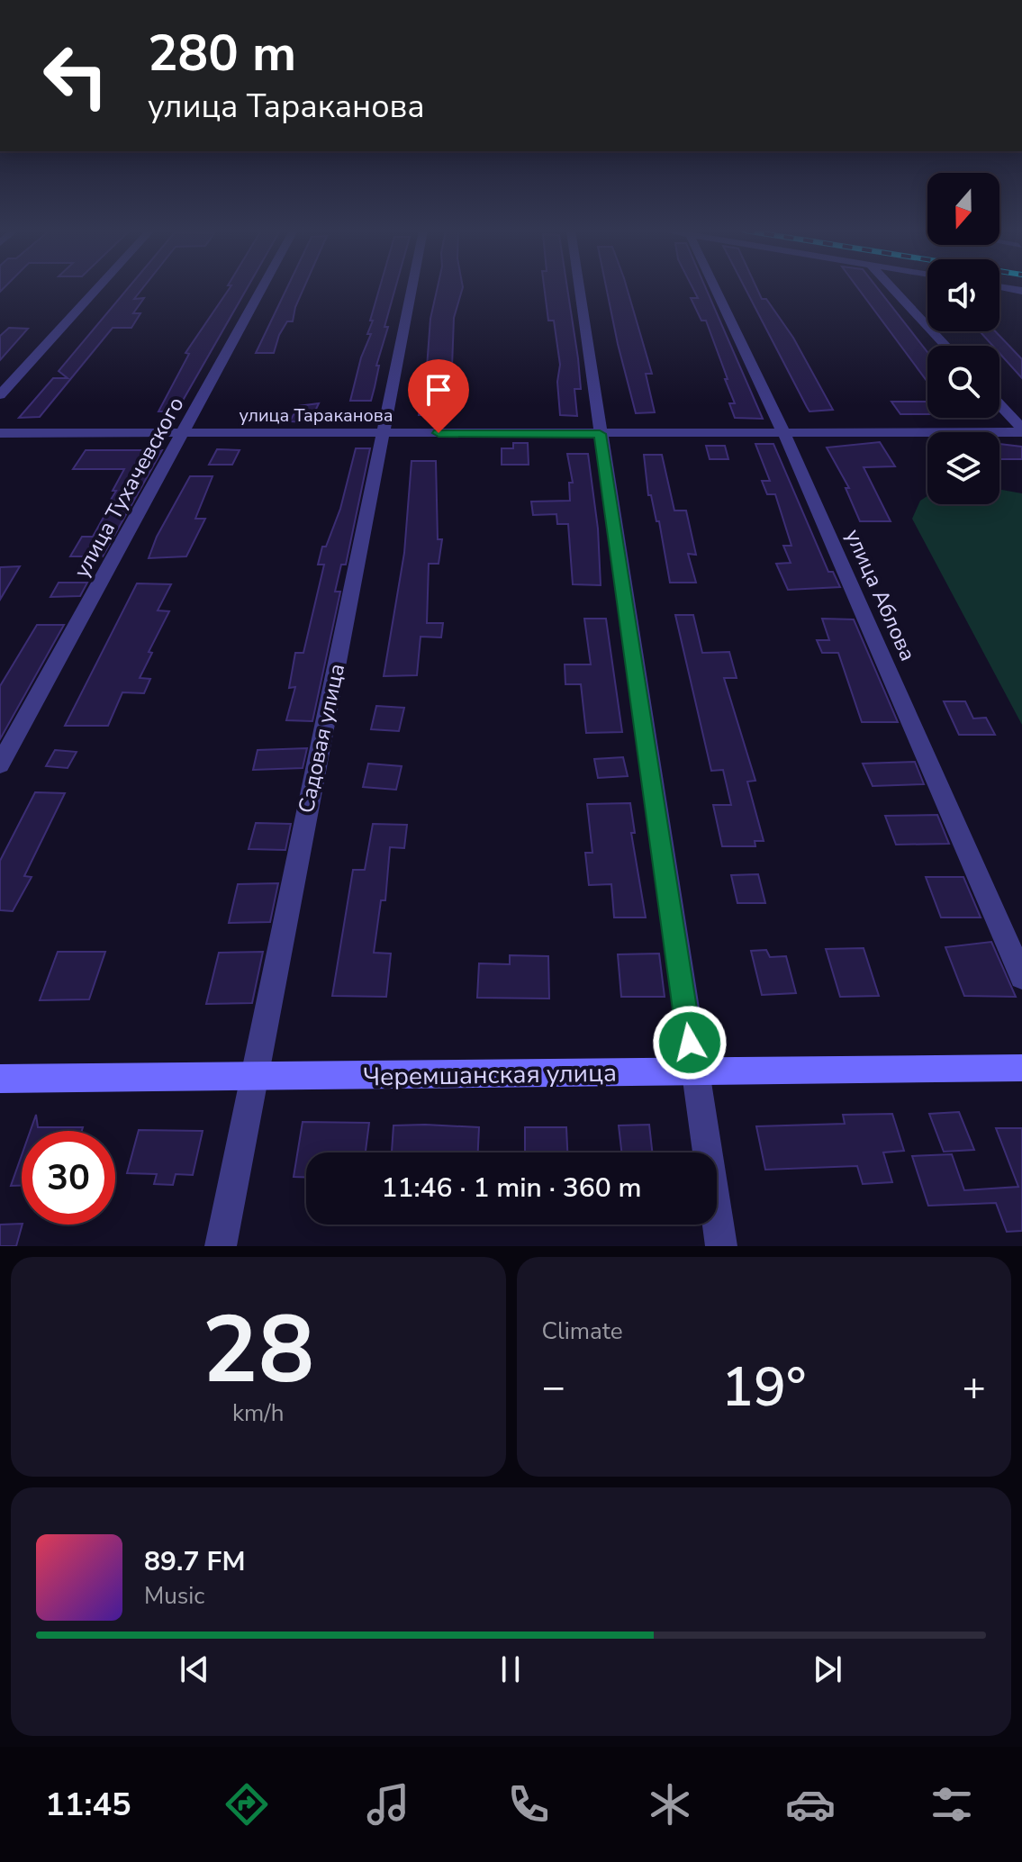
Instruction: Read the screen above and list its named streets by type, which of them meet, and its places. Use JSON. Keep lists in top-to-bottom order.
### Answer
{
  "streets": {
    "main road": ["Черемшанская улица"],
    "street": [
      "улица Тараканова",
      "улица Тухачевского",
      "улица Аблова",
      "Садовая улица"
    ]
  },
  "crossings": [
    ["улица Тараканова", "улица Тухачевского"],
    ["улица Тараканова", "улица Аблова"],
    ["улица Тараканова", "Садовая улица"],
    ["Садовая улица", "Черемшанская улица"]
  ],
  "north": "bottom",
  "page": {
    "turn": ["280 m", "улица Тараканова"],
    "limit": "30",
    "trip": "11:46 · 1 min · 360 m",
    "tile": [
      ["28", "km/h"],
      "Climate"
    ],
    "heat": ["−", "19°", "+"],
    "song": ["89.7 FM", "Music"],
    "tabs": "11:45"
  }
}
